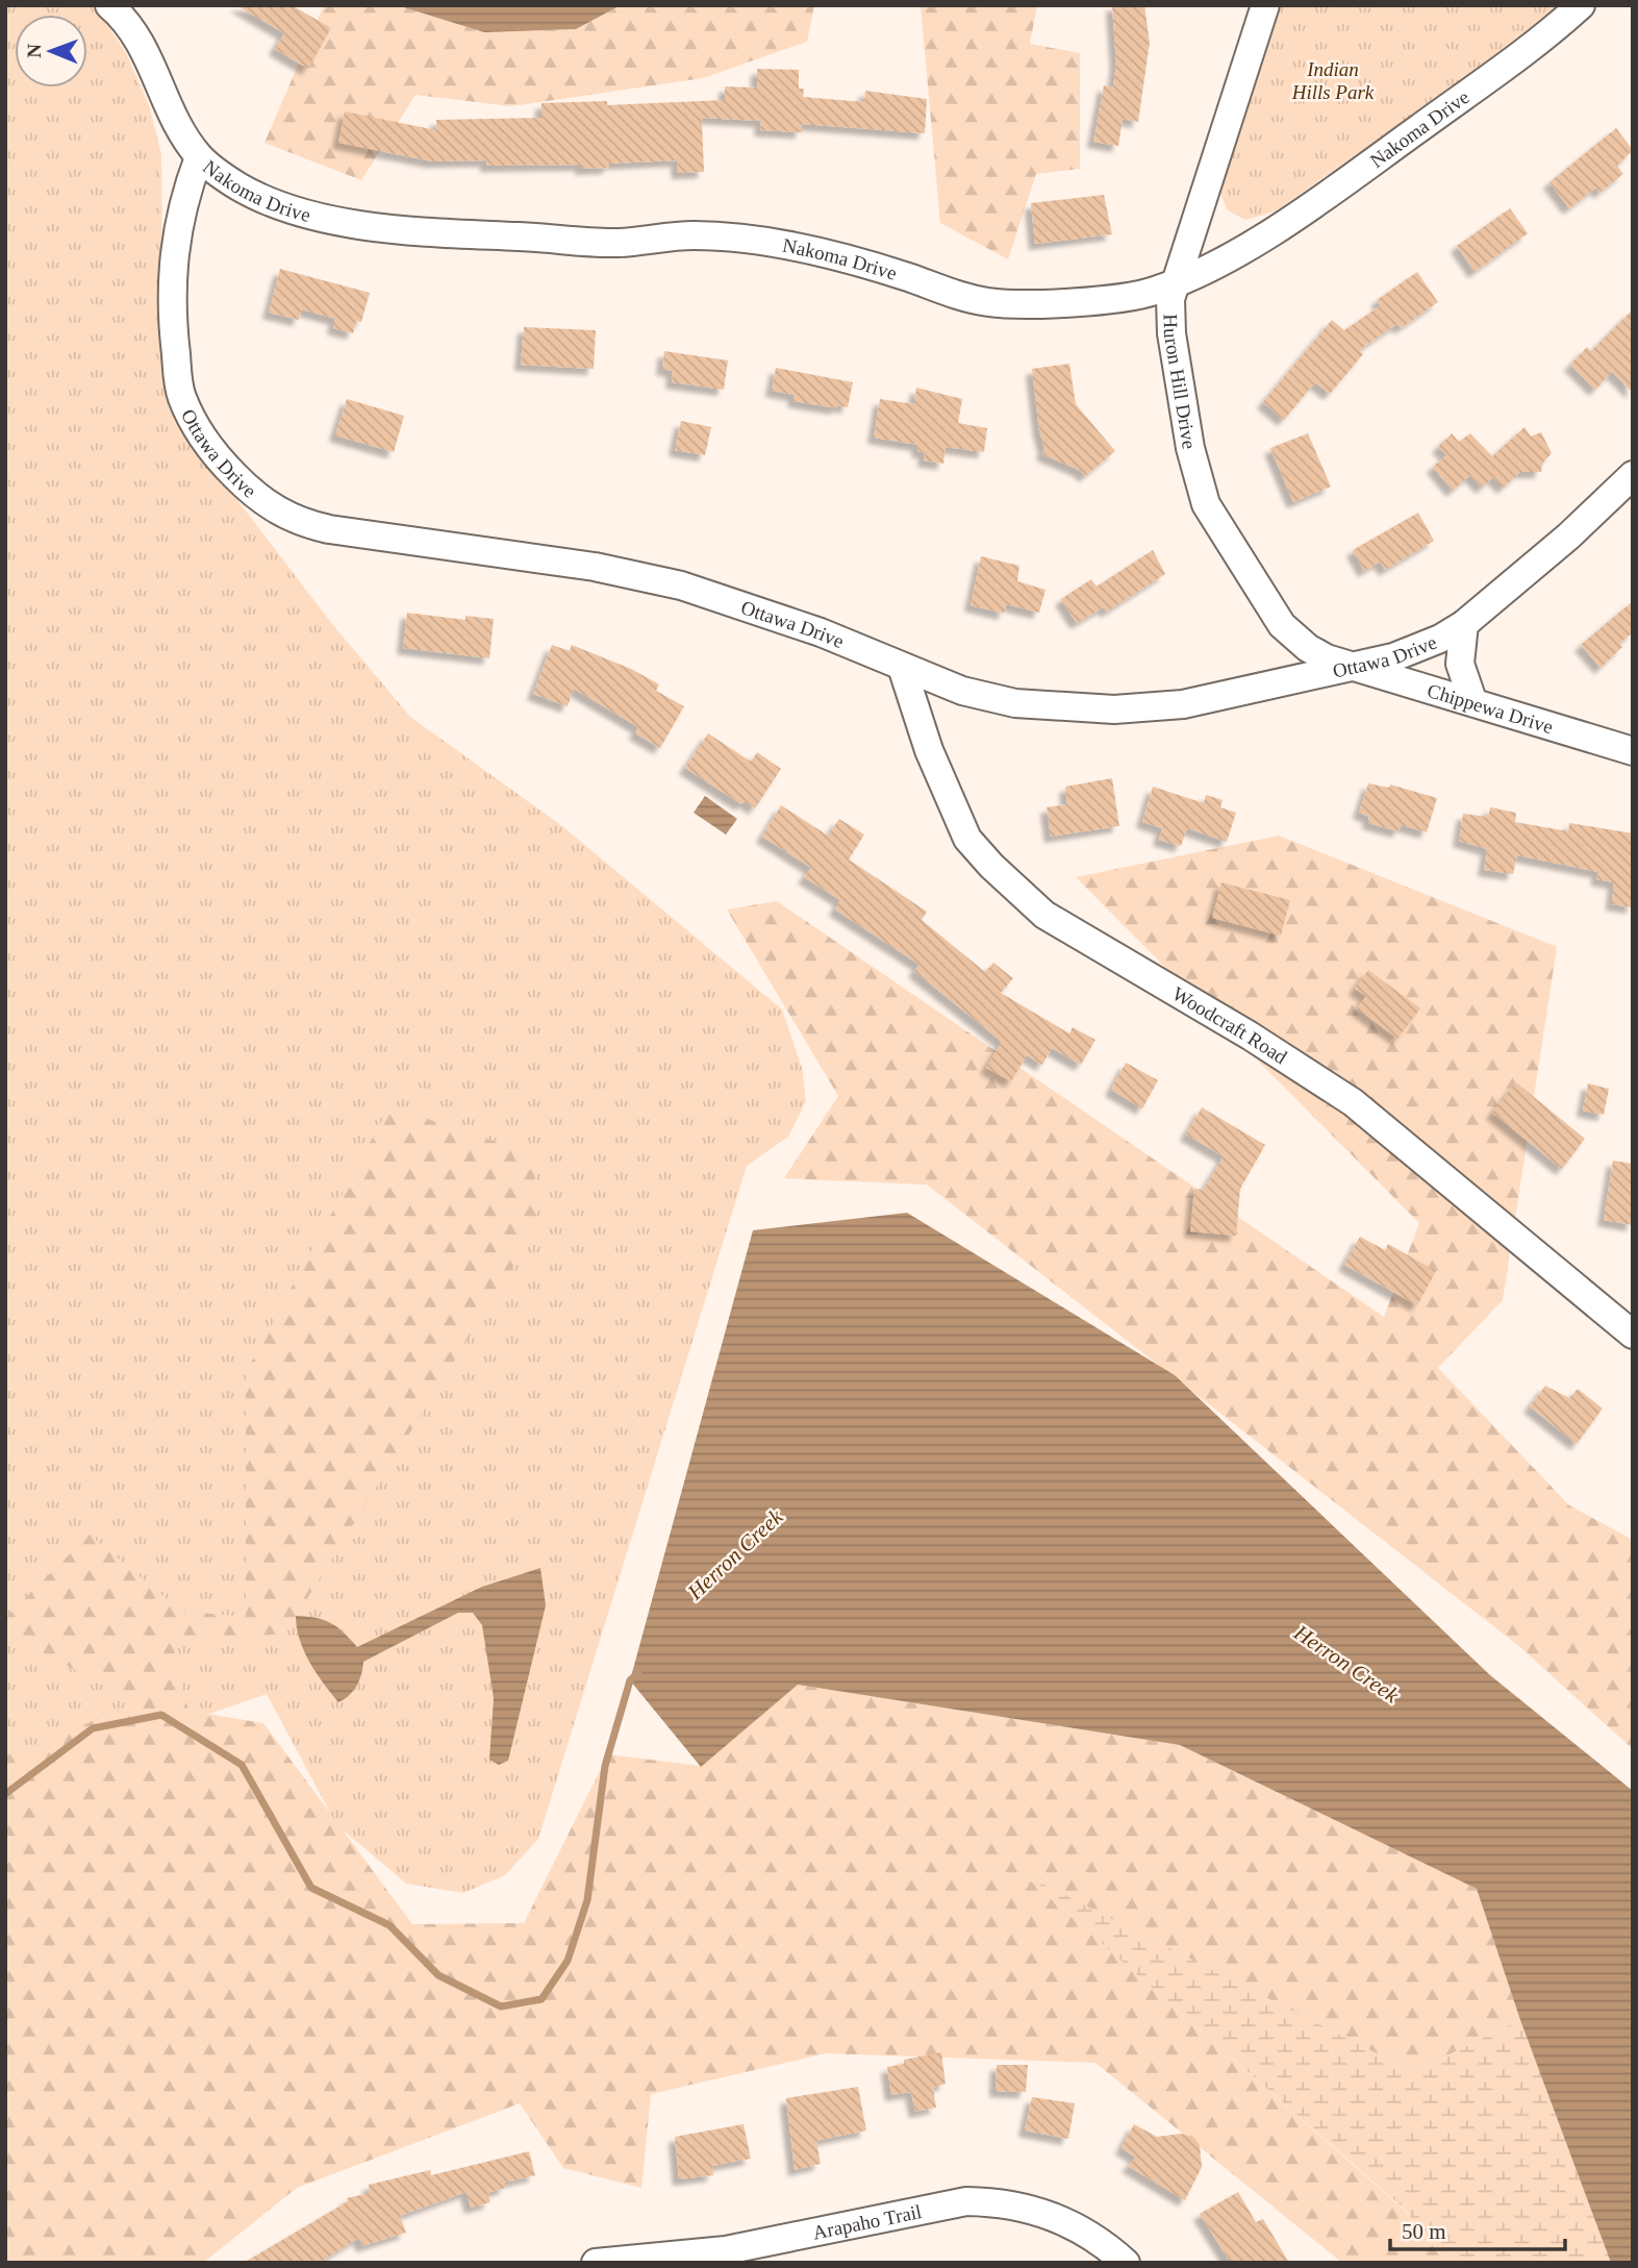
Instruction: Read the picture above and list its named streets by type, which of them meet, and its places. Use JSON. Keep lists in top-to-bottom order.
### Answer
{
  "streets": {
    "street": [
      "Nakoma Drive",
      "Huron Hill Drive",
      "Ottawa Drive",
      "Chippewa Drive",
      "Woodcraft Road",
      "Arapaho Trail"
    ]
  },
  "crossings": [
    ["Nakoma Drive", "Huron Hill Drive"],
    ["Nakoma Drive", "Ottawa Drive"],
    ["Huron Hill Drive", "Ottawa Drive"],
    ["Huron Hill Drive", "Chippewa Drive"],
    ["Ottawa Drive", "Chippewa Drive"],
    ["Ottawa Drive", "Woodcraft Road"]
  ],
  "water": ["Herron Creek"],
  "parks": ["Indian Hills Park"],
  "scale_bar": "50 m",
  "north": "left"
}
